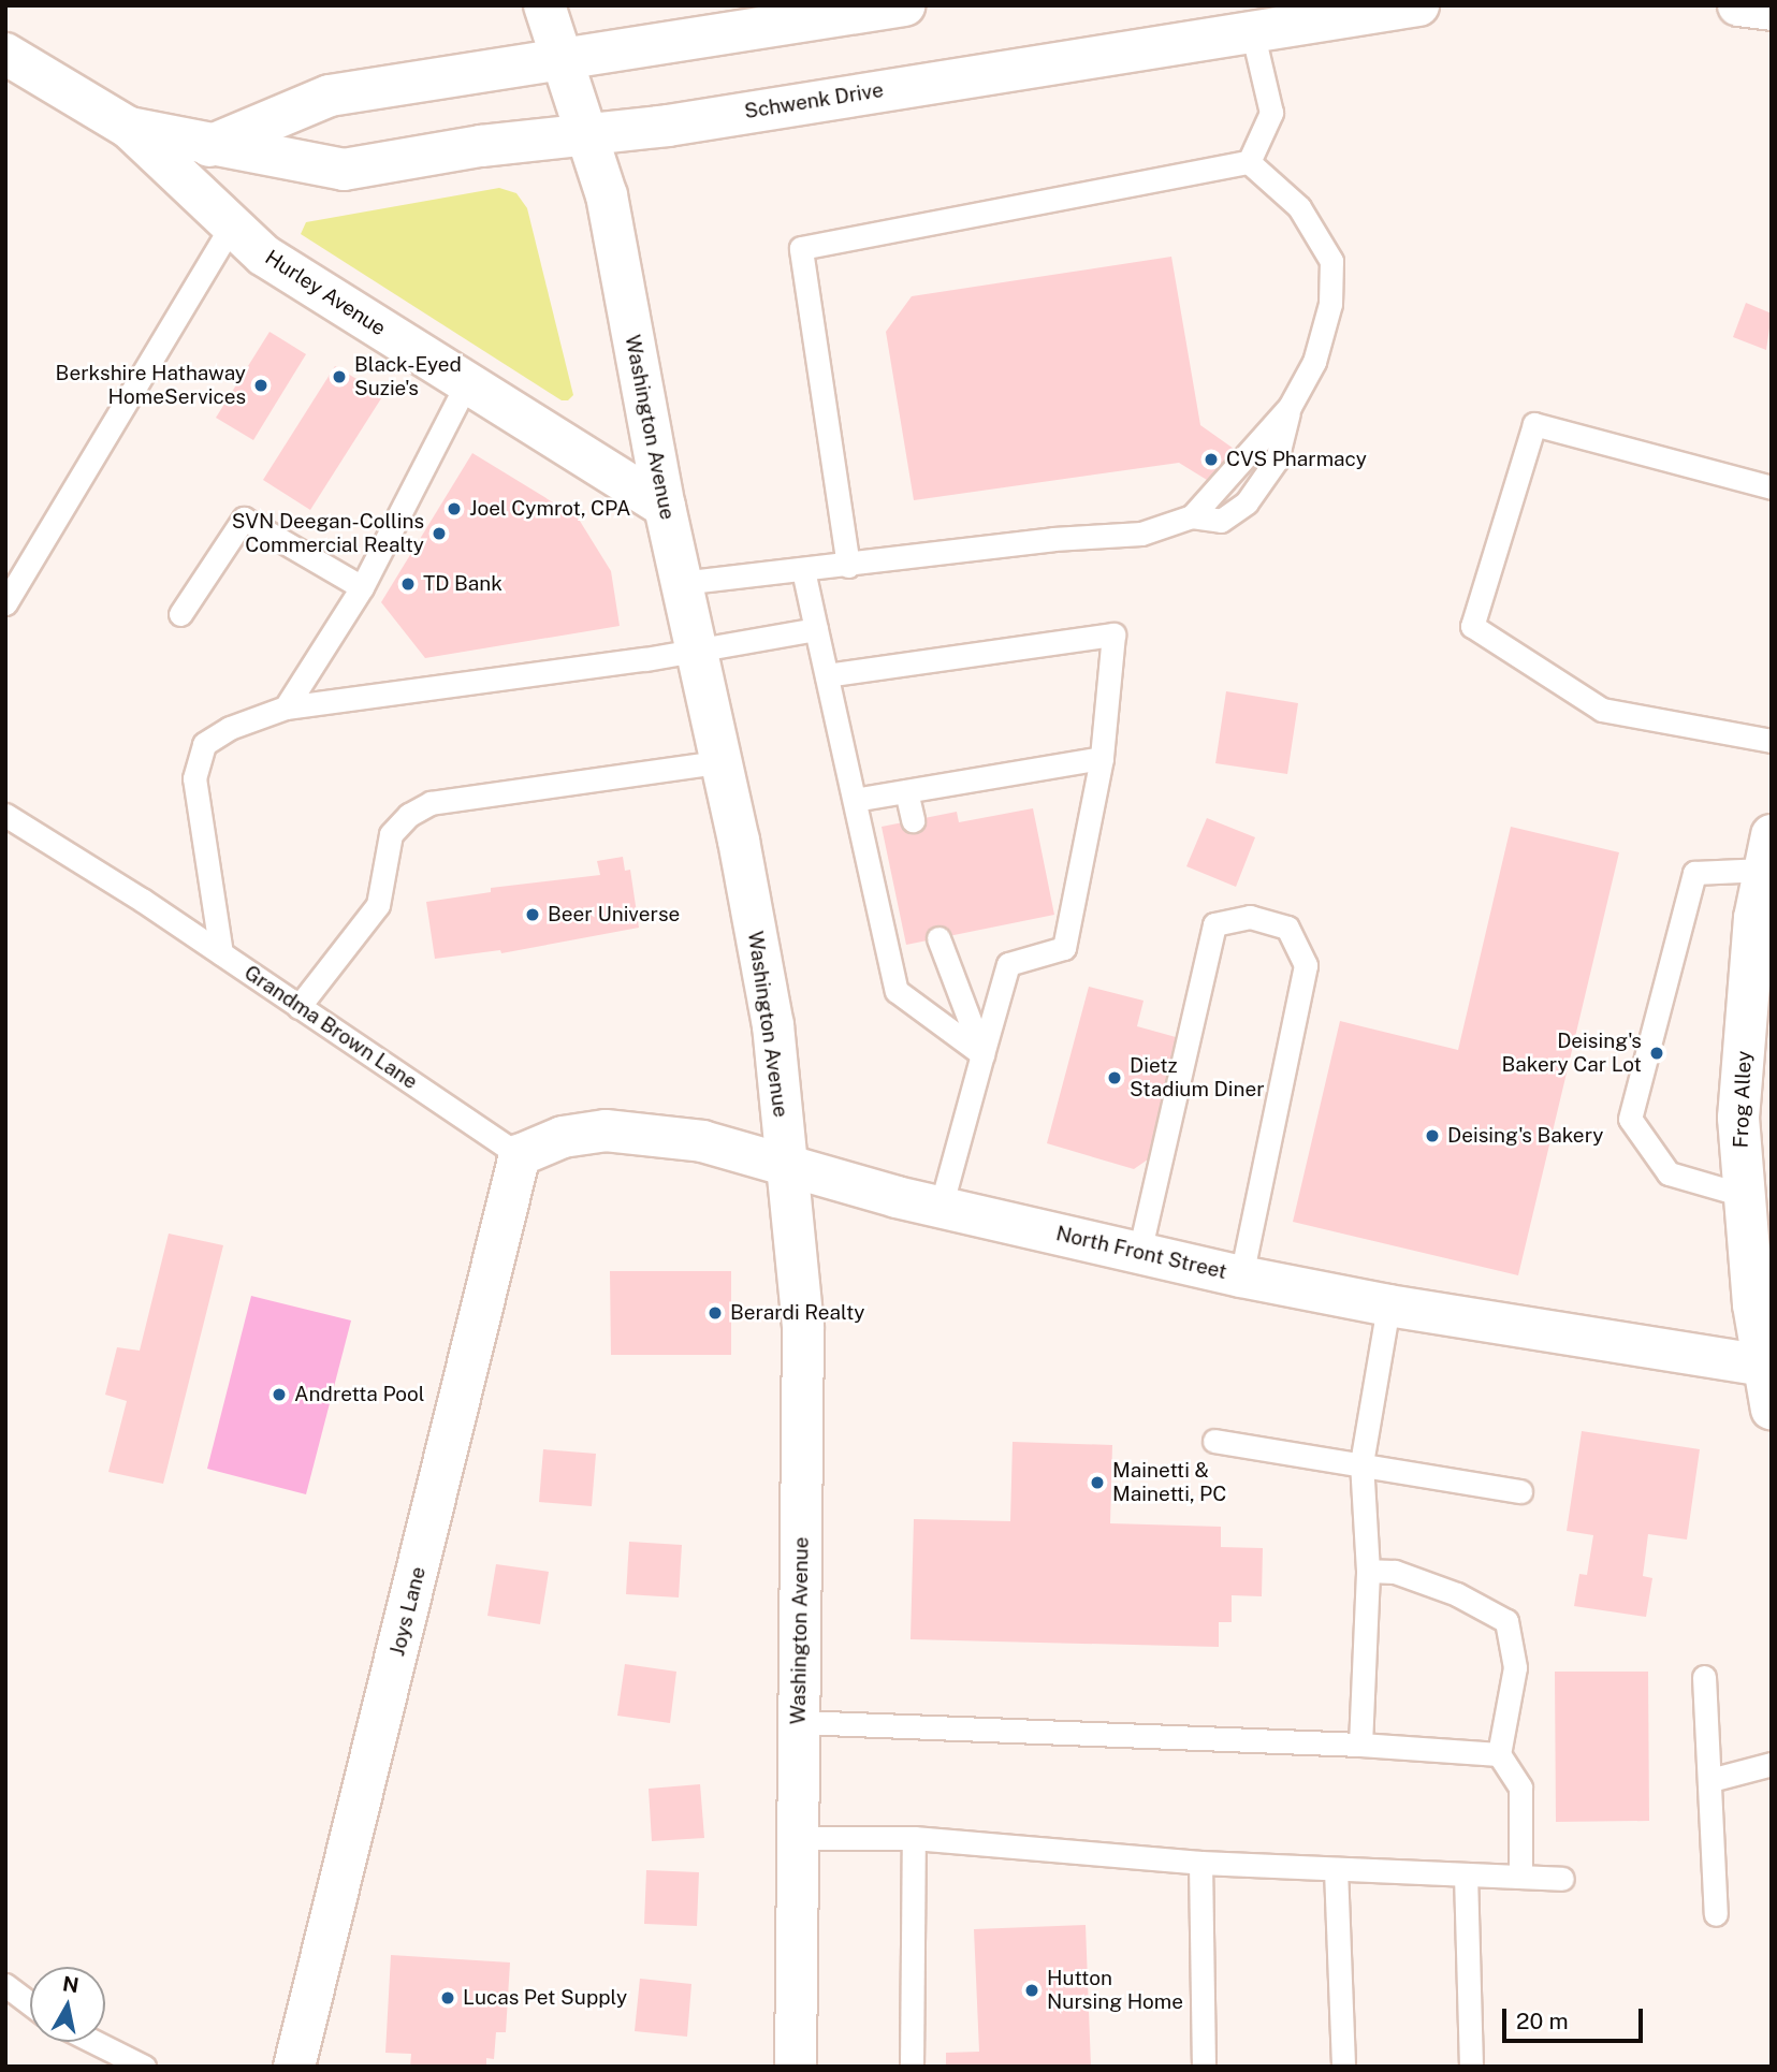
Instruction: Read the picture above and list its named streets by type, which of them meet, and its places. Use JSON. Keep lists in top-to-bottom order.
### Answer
{
  "streets": {
    "street": [
      "Schwenk Drive",
      "Hurley Avenue",
      "Washington Avenue",
      "Frog Alley",
      "North Front Street",
      "Joys Lane"
    ],
    "lane": ["Grandma Brown Lane"]
  },
  "crossings": [
    ["Schwenk Drive", "Hurley Avenue"],
    ["Schwenk Drive", "Washington Avenue"],
    ["Hurley Avenue", "Washington Avenue"],
    ["Washington Avenue", "North Front Street"],
    ["Grandma Brown Lane", "North Front Street"],
    ["Grandma Brown Lane", "Joys Lane"],
    ["Frog Alley", "North Front Street"],
    ["North Front Street", "Joys Lane"]
  ],
  "places": [
    "Black-Eyed Suzie's",
    "Berkshire Hathaway HomeServices",
    "CVS Pharmacy",
    "Joel Cymrot, CPA",
    "SVN Deegan-Collins Commercial Realty",
    "TD Bank",
    "Beer Universe",
    "Deising's Bakery Car Lot",
    "Dietz Stadium Diner",
    "Deising's Bakery",
    "Berardi Realty",
    "Andretta Pool",
    "Mainetti & Mainetti, PC",
    "Hutton Nursing Home",
    "Lucas Pet Supply"
  ],
  "scale_bar": "20 m",
  "north": "top"
}
